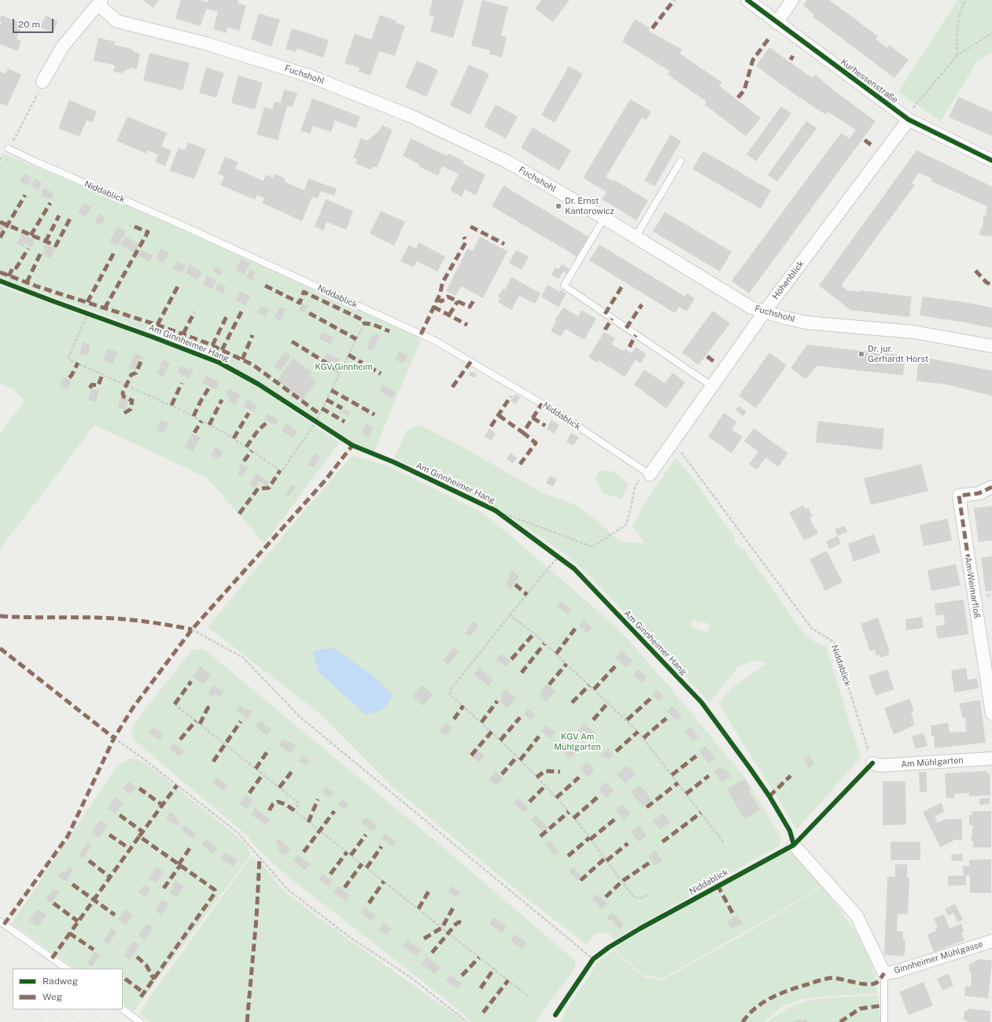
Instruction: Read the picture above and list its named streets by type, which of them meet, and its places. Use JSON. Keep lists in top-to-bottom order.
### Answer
{
  "streets": {
    "street": [
      "Fuchshohl",
      "Kurhessenstraße",
      "Höhenblick",
      "Am Weimarfloß",
      "Am Mühlgarten",
      "Ginnheimer Mühlgasse"
    ],
    "lane": ["Niddablick"],
    "cycle path": ["Am Ginnheimer Hang"]
  },
  "crossings": [
    ["Fuchshohl", "Höhenblick"],
    ["Kurhessenstraße", "Höhenblick"],
    ["Niddablick", "Höhenblick"],
    ["Niddablick", "Am Mühlgarten"]
  ],
  "parks": ["KGV Ginnheim", "KGV Am Mühlgarten"],
  "places": ["Dr. Ernst Kantorowicz", "Dr. jur. Gerhardt Horst"],
  "legend": ["Radweg", "Weg"],
  "scale_bar": "20 m"
}
